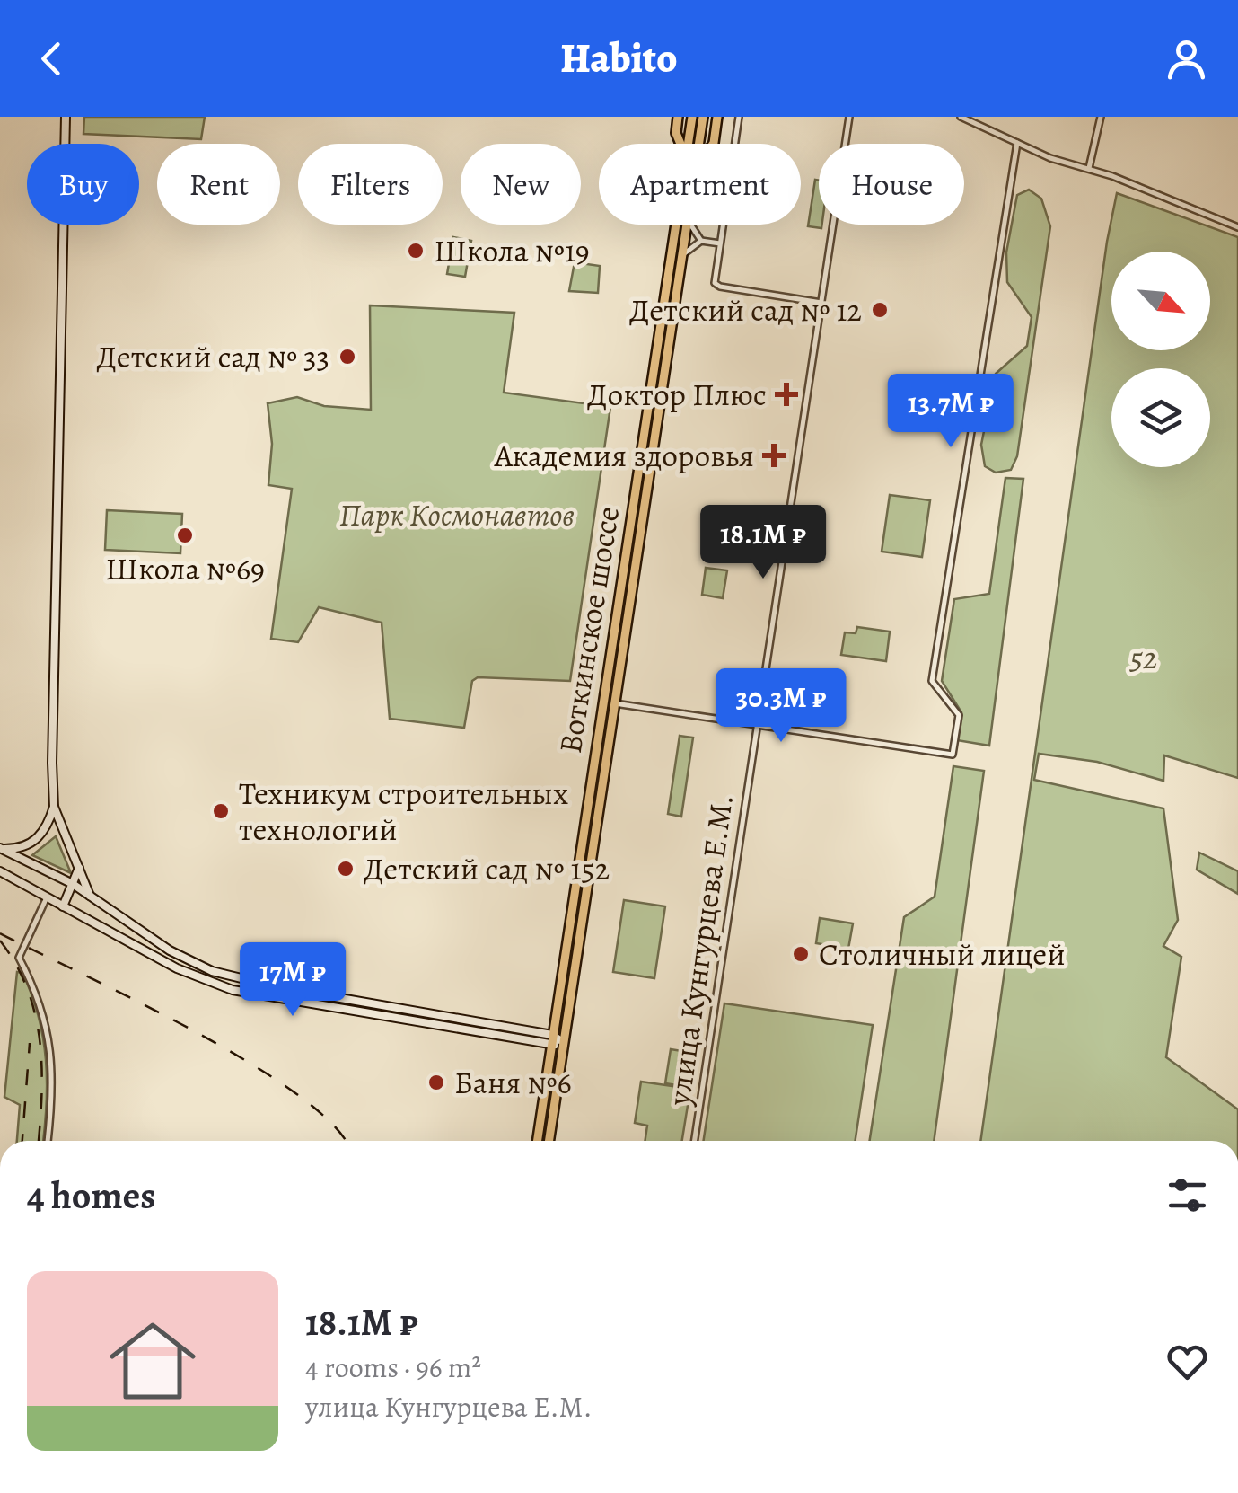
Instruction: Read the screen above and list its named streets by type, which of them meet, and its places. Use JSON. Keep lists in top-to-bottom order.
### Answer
{
  "streets": {
    "main road": ["Воткинское шоссе"],
    "street": ["улица Кунгурцева Е.М."]
  },
  "parks": ["Парк Космонавтов", "52"],
  "places": {
    "other": [
      "Школа №19",
      "Детский сад № 12",
      "Детский сад № 33",
      "Школа №69",
      "Техникум строительных технологий",
      "Детский сад № 152",
      "Столичный лицей",
      "Баня №6"
    ],
    "health": ["Доктор Плюс", "Академия здоровья"]
  },
  "north": "bottom right",
  "page": {
    "header": "Habito",
    "chip": [
      "Buy",
      "Rent",
      "Filters",
      "New",
      "Apartment",
      "House"
    ],
    "price": [
      "13.7M ₽",
      "18.1M ₽",
      "30.3M ₽",
      "17M ₽"
    ],
    "heading": "4 homes",
    "list": [
      {
        "name": "18.1M ₽",
        "note": "4 rooms · 96 m² · улица Кунгурцева Е.М."
      }
    ]
  }
}
